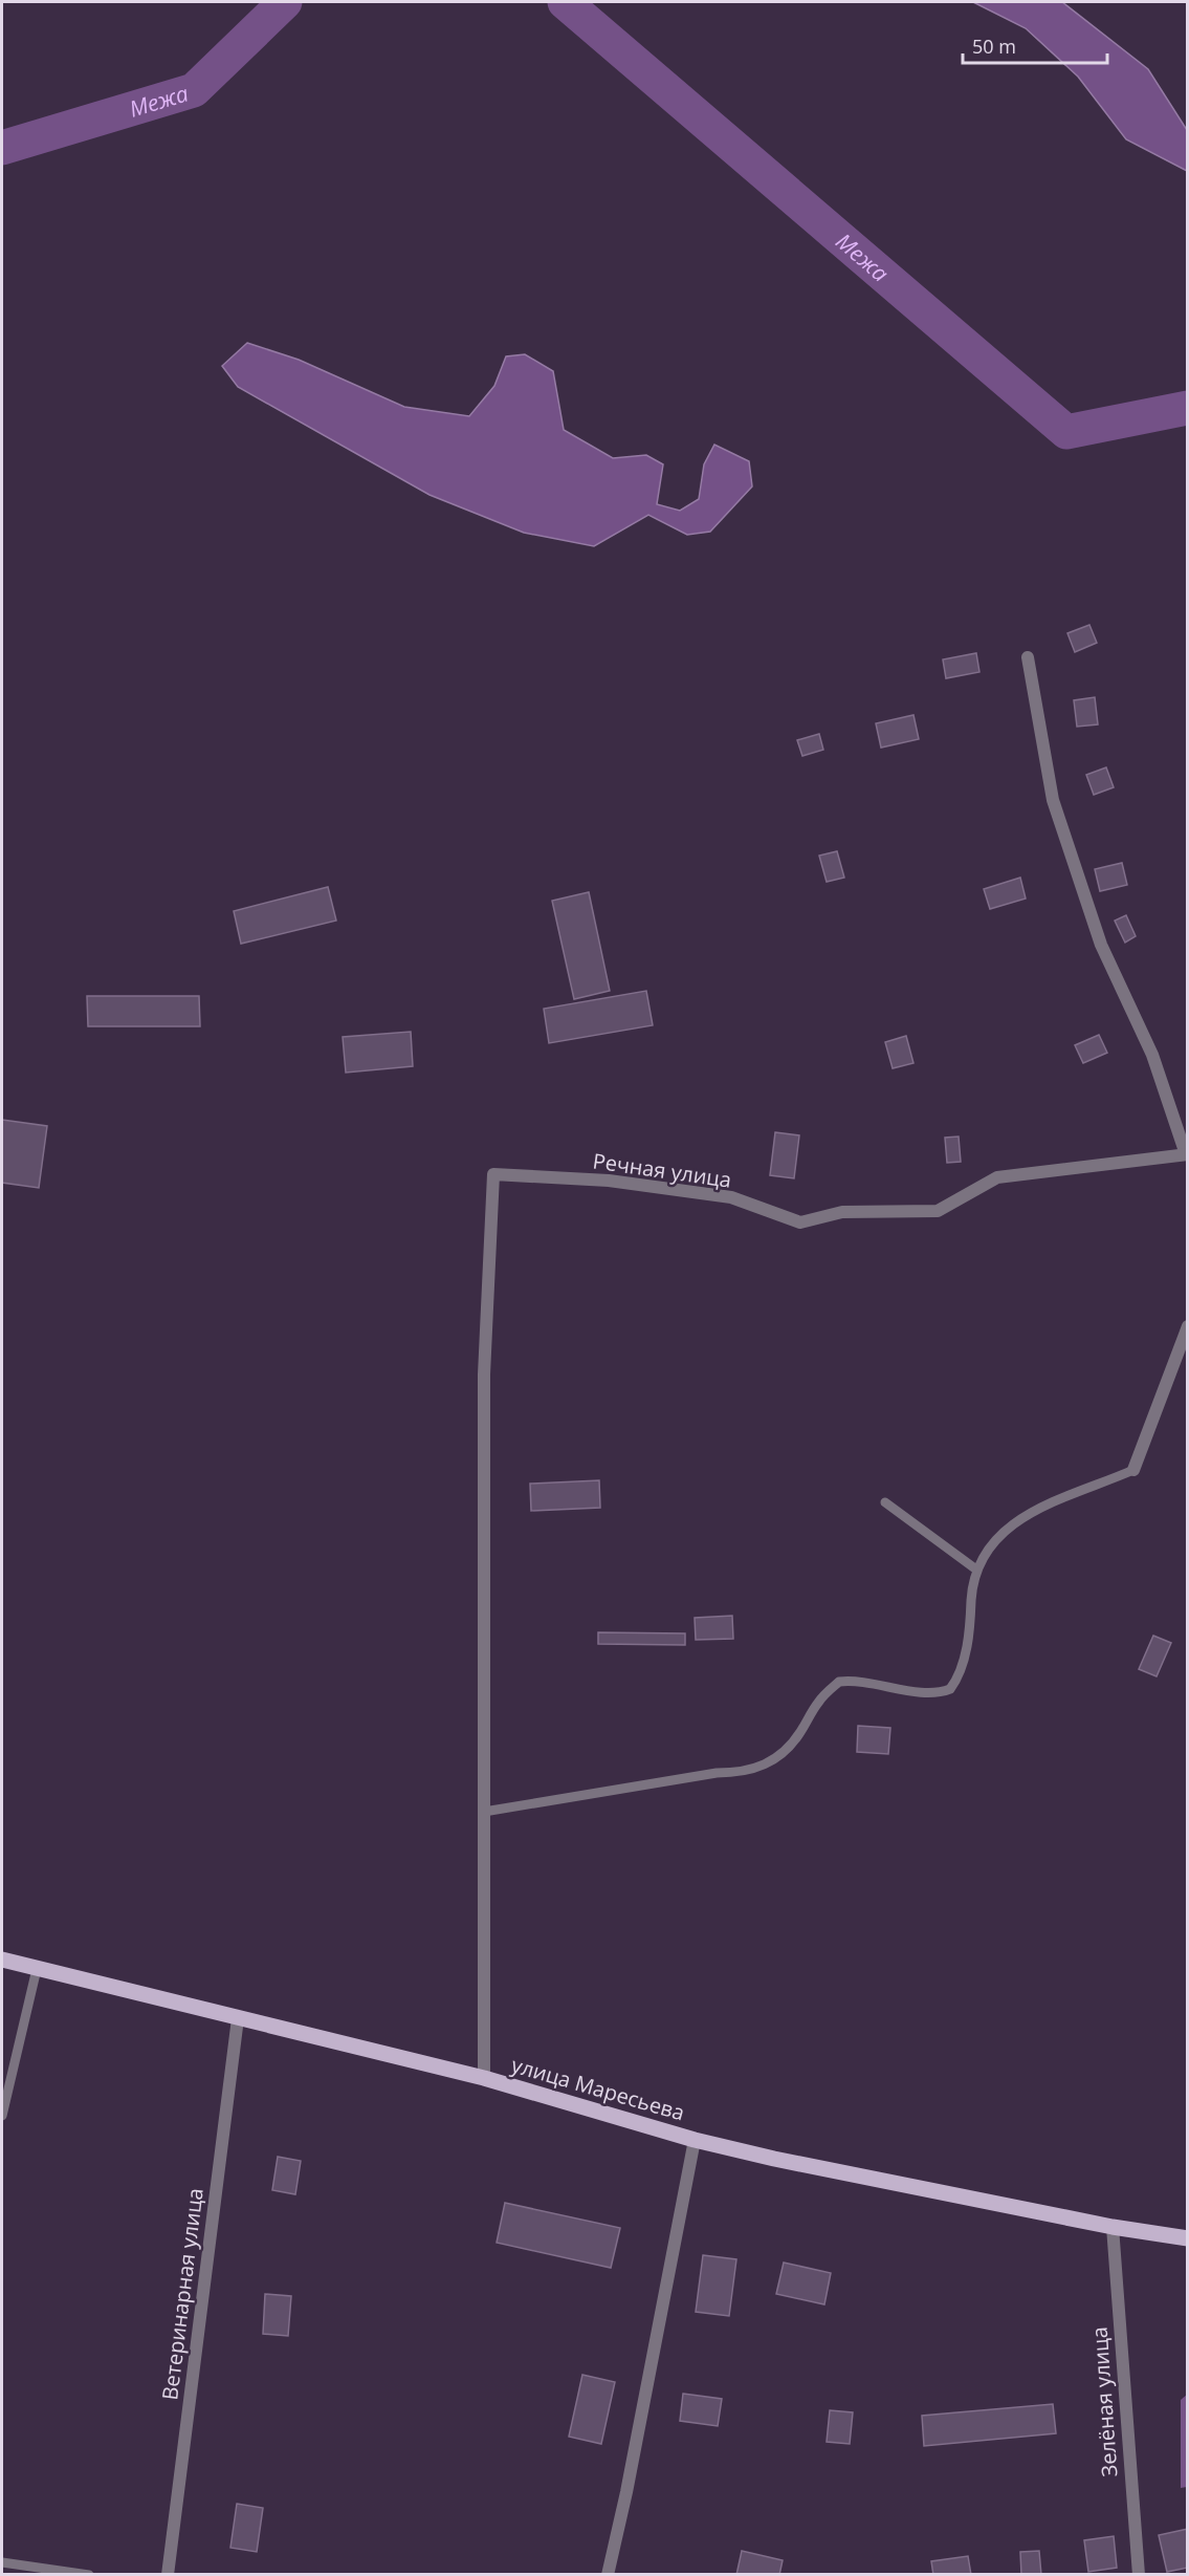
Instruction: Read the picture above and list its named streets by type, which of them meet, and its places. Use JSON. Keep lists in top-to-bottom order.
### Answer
{
  "streets": {
    "main road": ["улица Маресьева"],
    "street": ["Речная улица", "Ветеринарная улица", "Зелёная улица"]
  },
  "crossings": [
    ["улица Маресьева", "Ветеринарная улица"],
    ["улица Маресьева", "Зелёная улица"]
  ],
  "water": ["Межа"],
  "scale_bar": "50 m"
}
